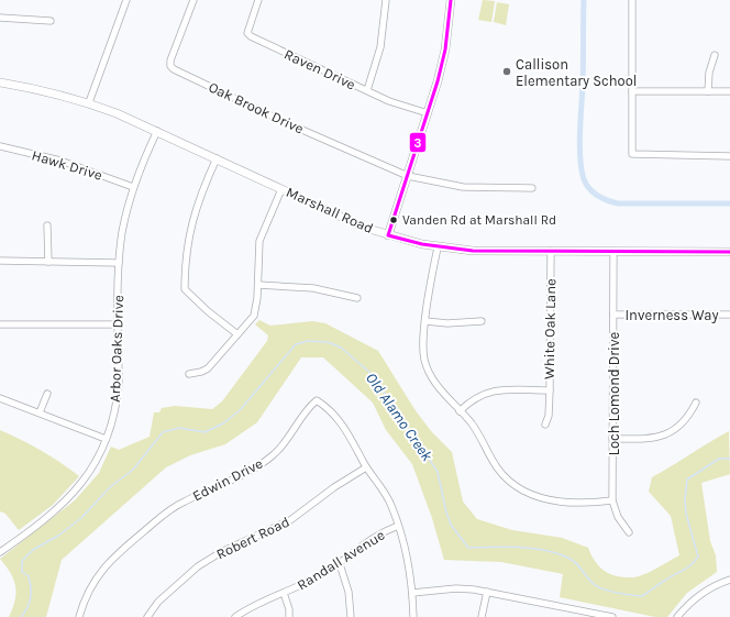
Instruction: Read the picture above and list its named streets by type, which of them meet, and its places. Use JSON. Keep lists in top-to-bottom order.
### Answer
{
  "streets": {
    "street": [
      "Raven Drive",
      "Oak Brook Drive",
      "Hawk Drive",
      "Marshall Road",
      "Inverness Way",
      "White Oak Lane",
      "Arbor Oaks Drive",
      "Loch Lomond Drive",
      "Edwin Drive",
      "Robert Road",
      "Randall Avenue"
    ]
  },
  "crossings": [
    ["Hawk Drive", "Arbor Oaks Drive"],
    ["Marshall Road", "White Oak Lane"],
    ["Marshall Road", "Arbor Oaks Drive"],
    ["Marshall Road", "Loch Lomond Drive"],
    ["Inverness Way", "Loch Lomond Drive"],
    ["Edwin Drive", "Robert Road"],
    ["Edwin Drive", "Randall Avenue"]
  ],
  "water": ["Old Alamo Creek"],
  "places": ["Callison Elementary School", "Vanden Rd at Marshall Rd"],
  "lines": ["transit line 3"]
}
